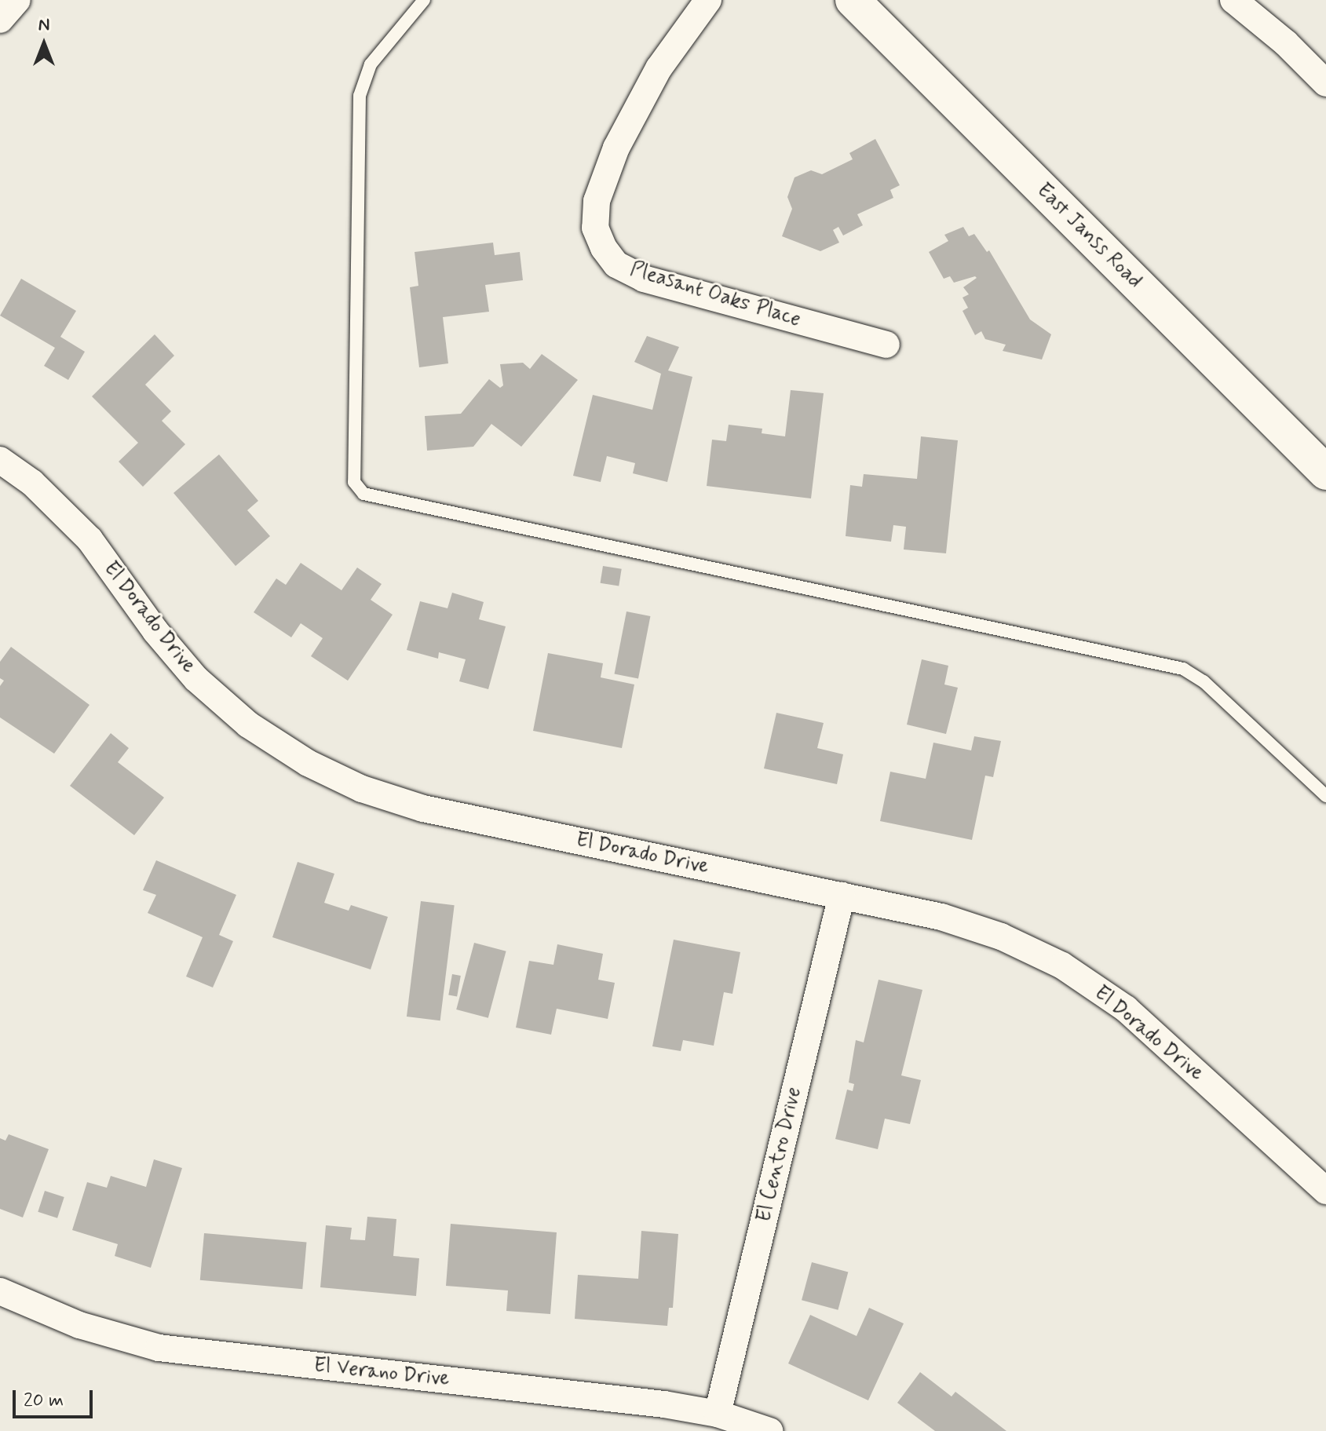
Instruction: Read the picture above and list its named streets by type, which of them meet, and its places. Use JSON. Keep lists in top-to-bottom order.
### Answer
{
  "streets": {
    "main road": ["East Janss Road"],
    "street": [
      "Pleasant Oaks Place",
      "El Dorado Drive",
      "El Centro Drive",
      "El Verano Drive"
    ]
  },
  "crossings": [
    ["El Dorado Drive", "El Centro Drive"],
    ["El Centro Drive", "El Verano Drive"]
  ],
  "scale_bar": "20 m",
  "north": "top"
}
